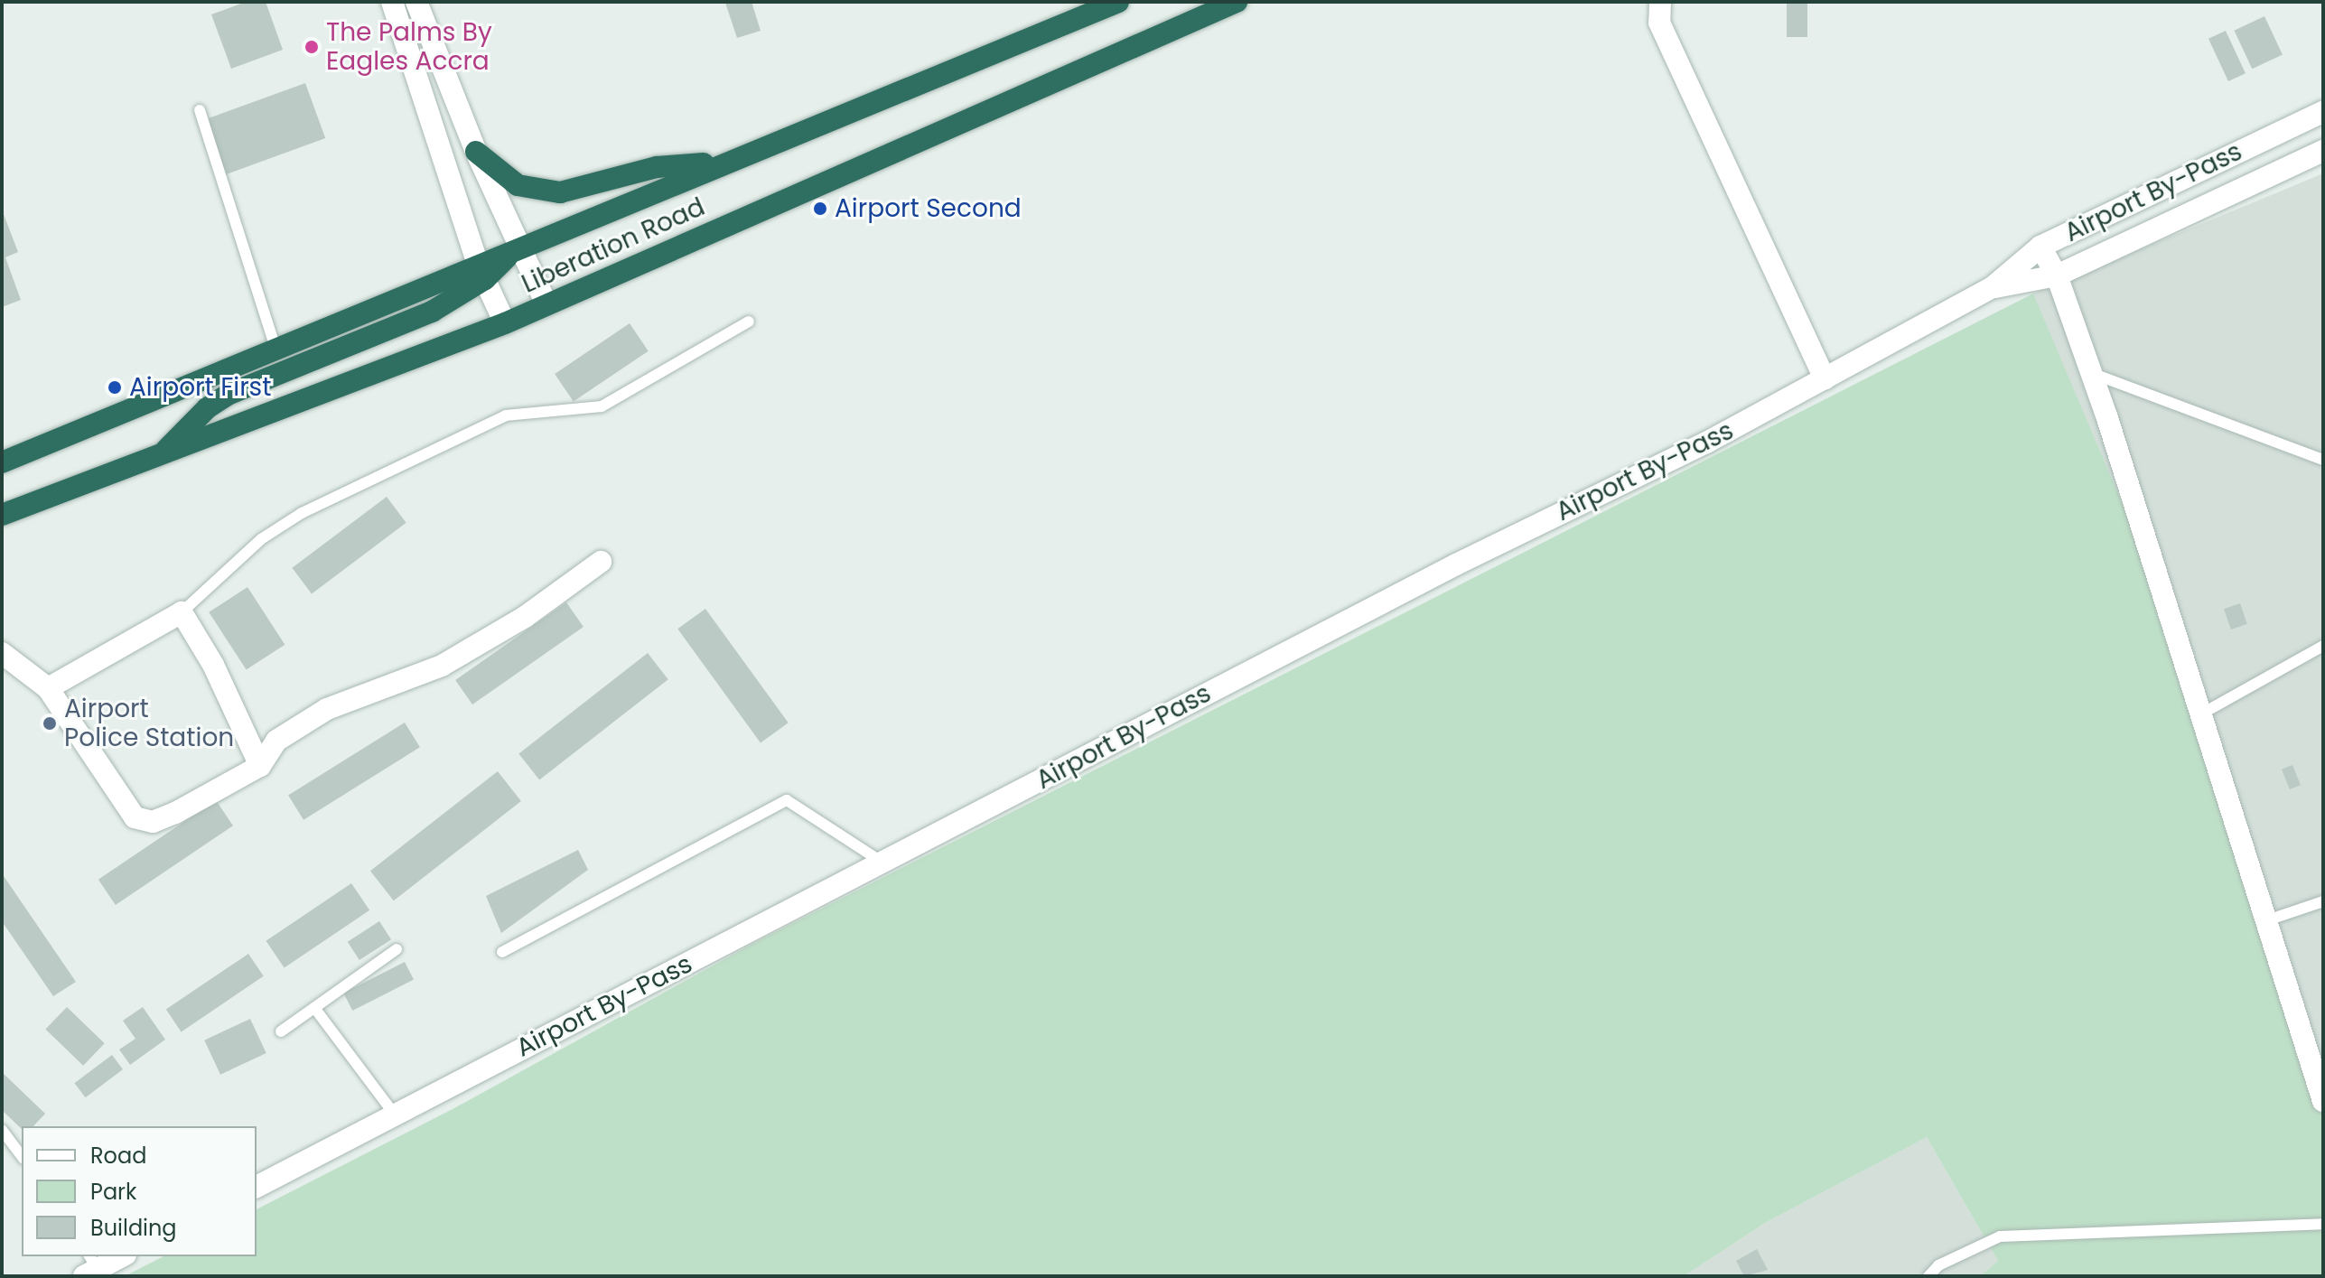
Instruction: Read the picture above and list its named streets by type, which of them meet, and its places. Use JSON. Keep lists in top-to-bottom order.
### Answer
{
  "streets": {
    "highway": ["Liberation Road"],
    "street": ["Airport By-Pass"]
  },
  "places": [
    "The Palms By Eagles Accra",
    "Airport Second",
    "Airport First",
    "Airport Police Station"
  ],
  "legend": ["Road", "Park", "Building"]
}
